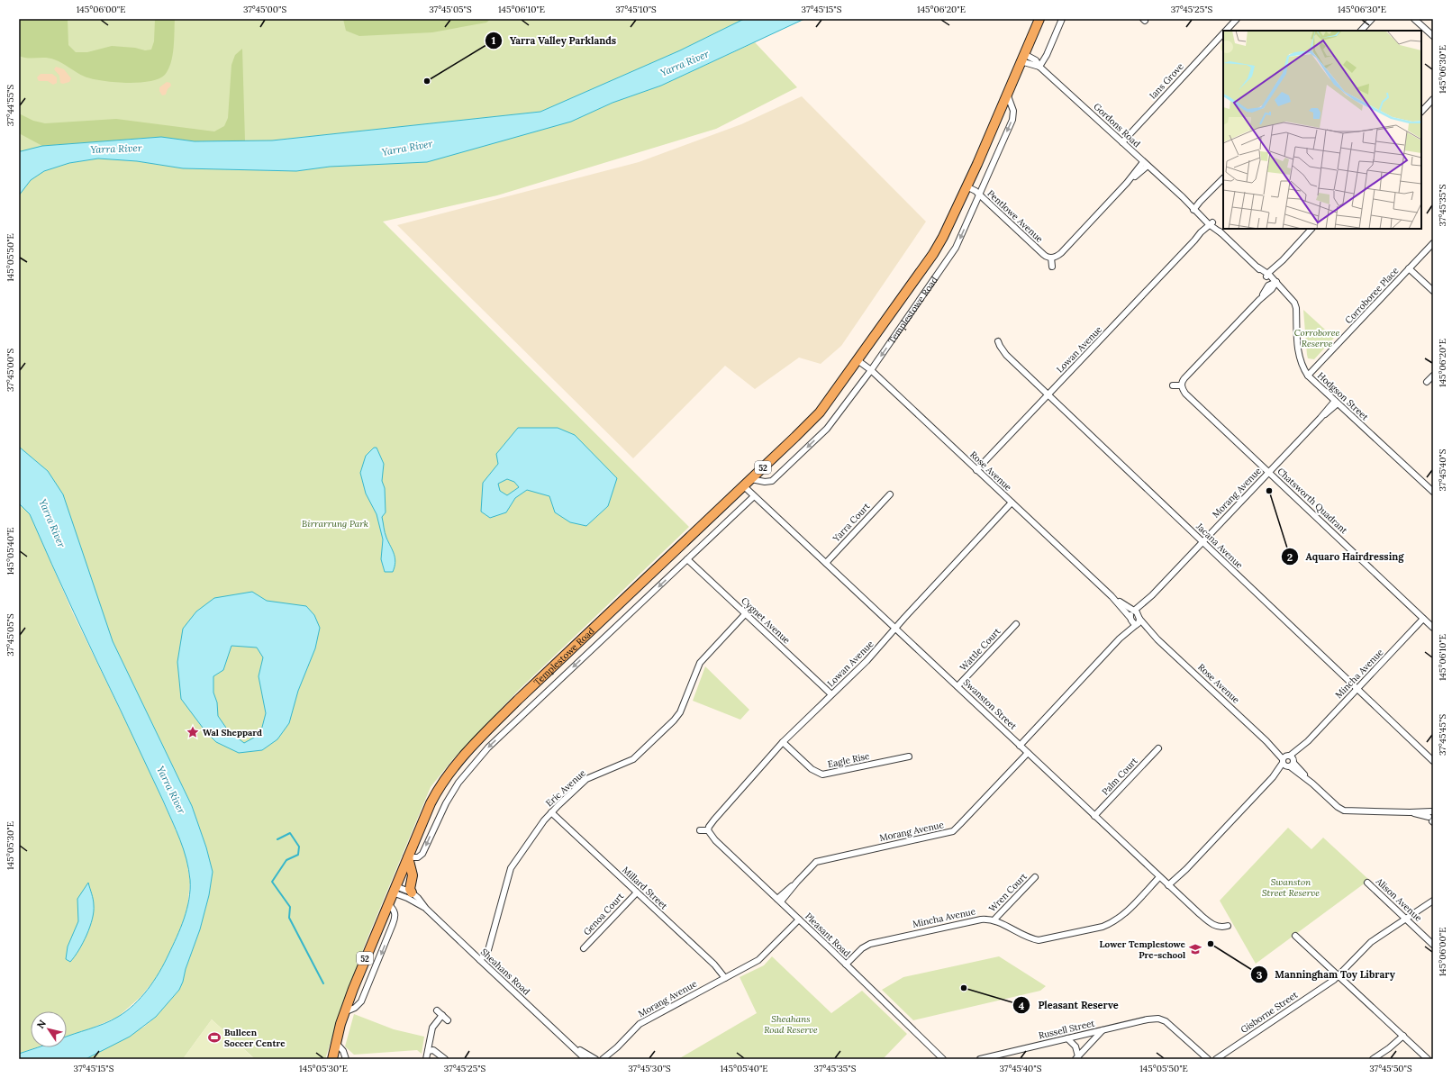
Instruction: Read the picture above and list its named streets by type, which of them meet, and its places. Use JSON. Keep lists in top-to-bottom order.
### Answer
{
  "streets": {
    "main road": ["Templestowe Road", "52"],
    "street": [
      "Ians Grove",
      "Gordons Road",
      "Pentlowe Avenue",
      "Corroboree Place",
      "Lowan Avenue",
      "Hodgson Street",
      "Rose Avenue",
      "Morang Avenue",
      "Chatsworth Quadrant",
      "Yarra Court",
      "Jacana Avenue",
      "Cygnet Avenue",
      "Wattle Court",
      "Mincha Avenue",
      "Swanston Street",
      "Eagle Rise",
      "Palm Court",
      "Eric Avenue",
      "Millard Street",
      "Wren Court",
      "Alison Avenue",
      "Genoa Court",
      "Pleasant Road",
      "Sheahans Road",
      "Gisborne Street",
      "Russell Street"
    ]
  },
  "crossings": [
    ["Ians Grove", "Gordons Road"],
    ["Gordons Road", "Templestowe Road"],
    ["Gordons Road", "Lowan Avenue"],
    ["Gordons Road", "Hodgson Street"],
    ["Pentlowe Avenue", "Templestowe Road"],
    ["Corroboree Place", "Hodgson Street"],
    ["Templestowe Road", "Rose Avenue"],
    ["Templestowe Road", "Cygnet Avenue"],
    ["Templestowe Road", "Swanston Street"],
    ["Templestowe Road", "Sheahans Road"],
    ["Lowan Avenue", "Rose Avenue"],
    ["Lowan Avenue", "Jacana Avenue"],
    ["Lowan Avenue", "Cygnet Avenue"],
    ["Lowan Avenue", "Swanston Street"],
    ["Lowan Avenue", "Eagle Rise"],
    ["Lowan Avenue", "Pleasant Road"],
    ["Hodgson Street", "Morang Avenue"],
    ["Rose Avenue", "Morang Avenue"],
    ["Rose Avenue", "Mincha Avenue"],
    ["Morang Avenue", "Chatsworth Quadrant"],
    ["Morang Avenue", "Jacana Avenue"],
    ["Morang Avenue", "Swanston Street"],
    ["Morang Avenue", "Millard Street"],
    ["Morang Avenue", "Pleasant Road"],
    ["Chatsworth Quadrant", "Mincha Avenue"],
    ["Yarra Court", "Swanston Street"],
    ["Jacana Avenue", "Mincha Avenue"],
    ["Cygnet Avenue", "Eric Avenue"],
    ["Wattle Court", "Swanston Street"],
    ["Mincha Avenue", "Swanston Street"],
    ["Mincha Avenue", "Wren Court"],
    ["Mincha Avenue", "Pleasant Road"],
    ["Swanston Street", "Palm Court"],
    ["Eric Avenue", "Millard Street"],
    ["Eric Avenue", "Sheahans Road"],
    ["Millard Street", "Genoa Court"],
    ["Alison Avenue", "Gisborne Street"]
  ],
  "water": ["Yarra River"],
  "parks": [
    "Corroboree Reserve",
    "Birrarrung Park",
    "Swanston Street Reserve",
    "Sheahans Road Reserve"
  ],
  "places": {
    "other": [
      "Yarra Valley Parklands",
      "Aquaro Hairdressing",
      "Manningham Toy Library",
      "Pleasant Reserve"
    ],
    "place": ["Wal Sheppard"],
    "school or university": ["Lower Templestowe Pre-school"],
    "sports": ["Bulleen Soccer Centre"]
  },
  "north": "top left",
  "coordinates": [
    "145°06'00\"E",
    "37°45'00\"S",
    "37°45'05\"S",
    "145°06'10\"E",
    "37°45'10\"S",
    "37°45'15\"S",
    "145°06'20\"E",
    "37°45'25\"S",
    "145°06'30\"E",
    "37°44'55\"S",
    "37°45'35\"S",
    "145°05'50\"E",
    "37°45'40\"S",
    "145°05'40\"E",
    "37°45'45\"S",
    "145°05'30\"E",
    "37°45'30\"S",
    "37°45'50\"S"
  ]
}
